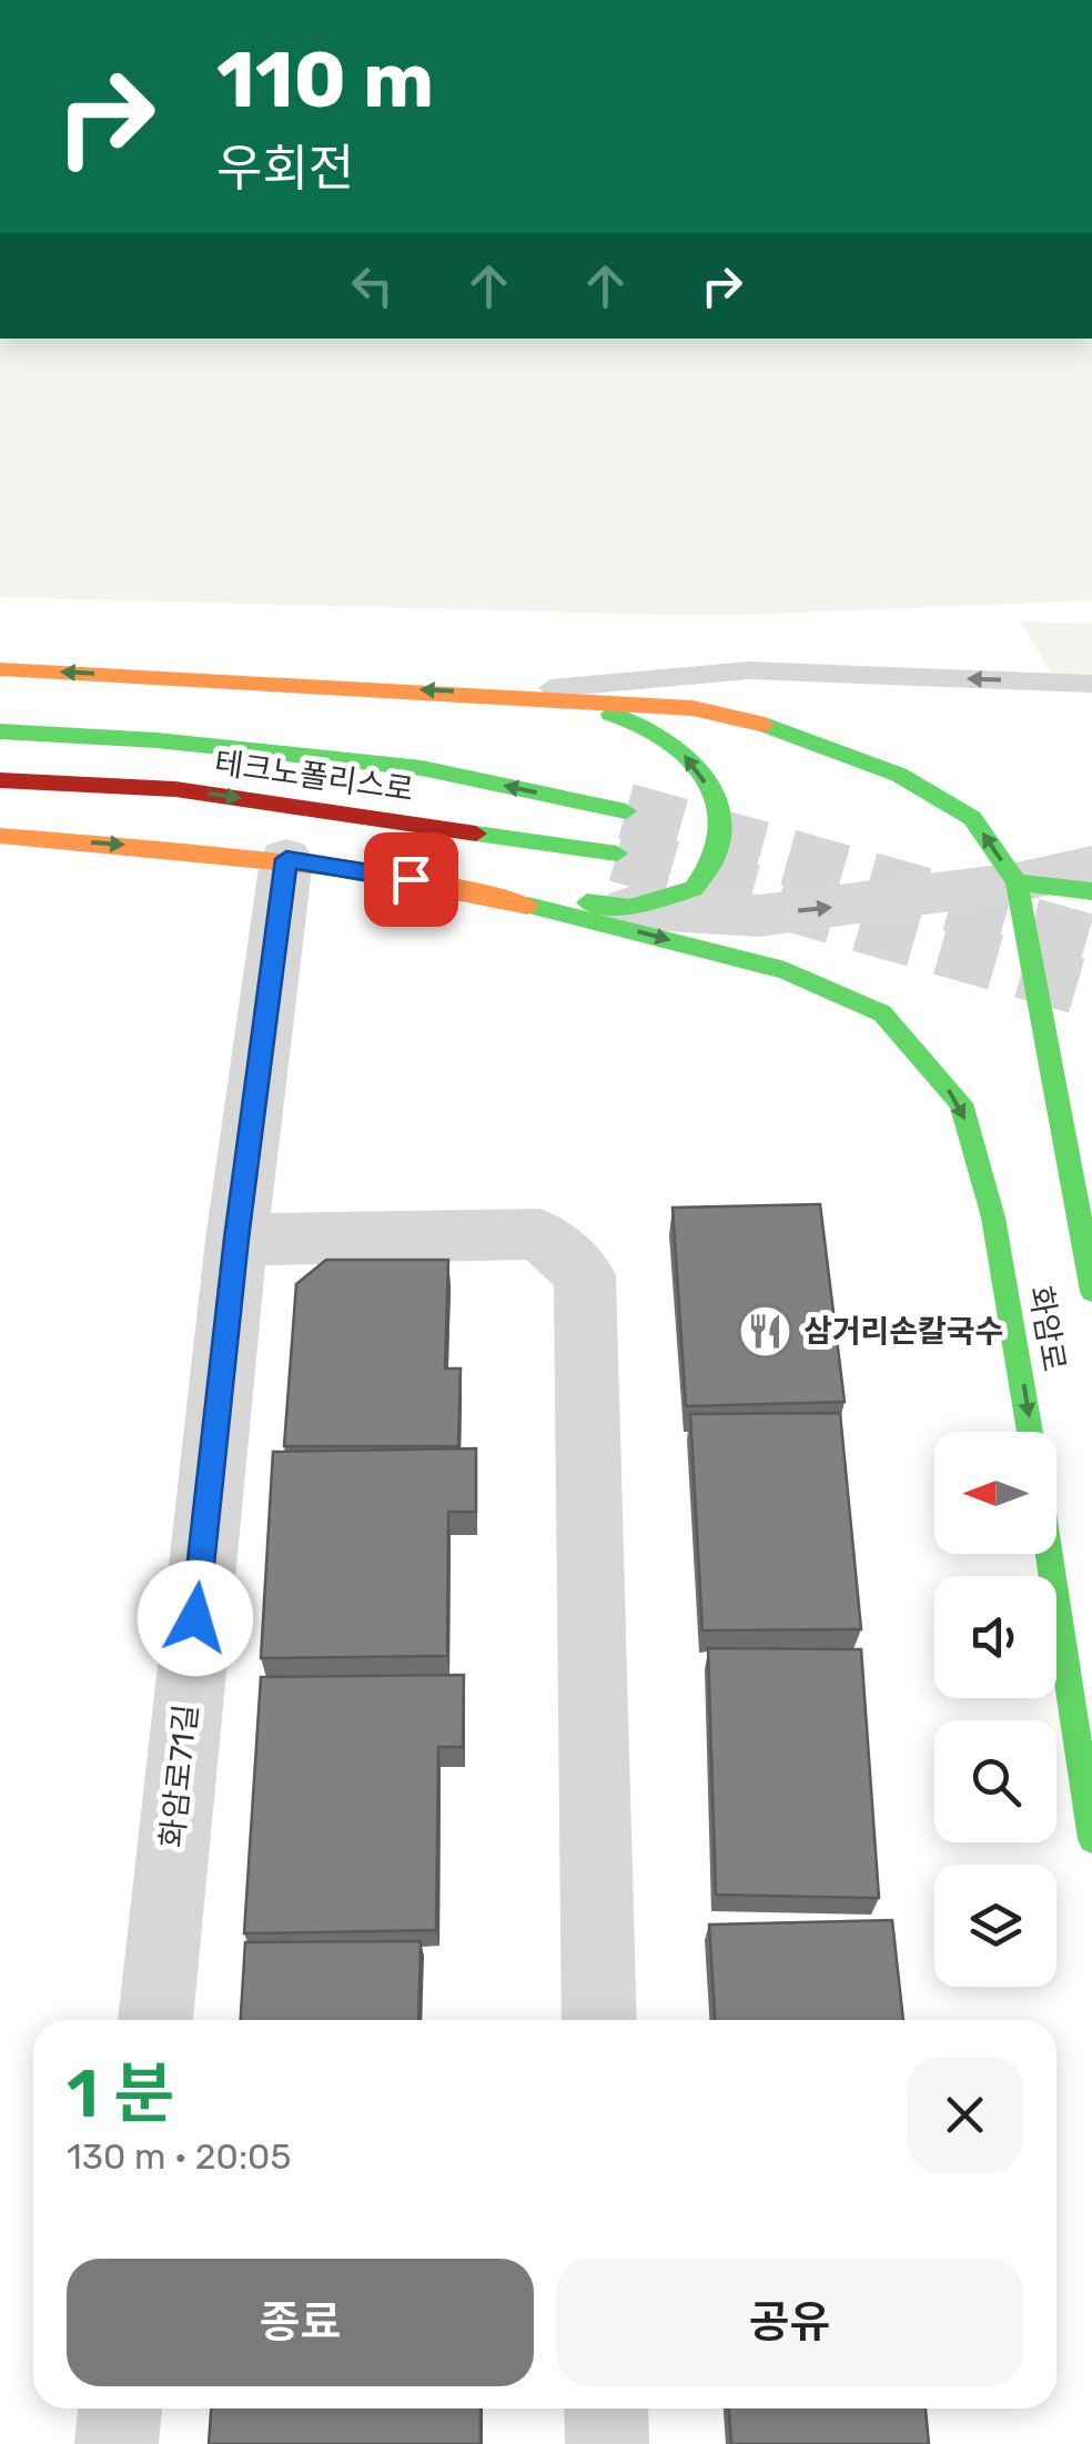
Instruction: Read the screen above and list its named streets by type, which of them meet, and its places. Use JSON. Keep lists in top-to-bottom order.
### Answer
{
  "streets": {
    "main road": ["테크노폴리스로", "화암로"],
    "street": ["화암로71길"]
  },
  "one_way": ["화암로"],
  "places": {
    "restaurant": ["삼거리손칼국수"]
  },
  "north": "left",
  "page": {
    "turn": ["110 m", "우회전"],
    "heading": ["1 분", "130 m · 20:05"],
    "buttons": ["종료", "공유"]
  }
}
